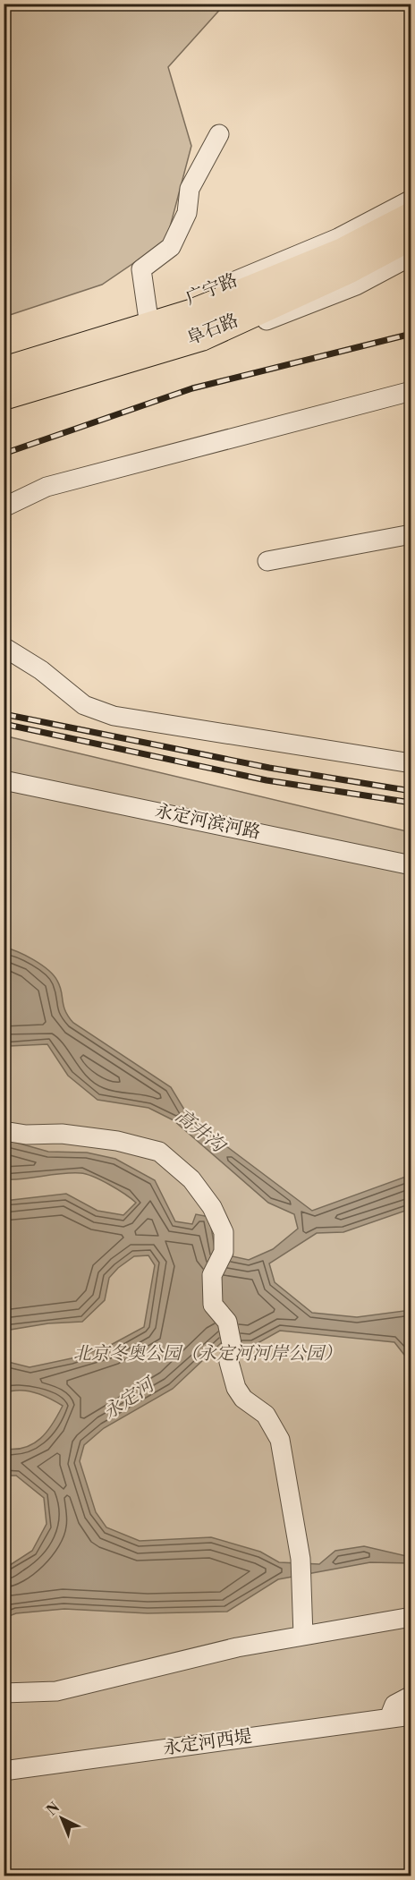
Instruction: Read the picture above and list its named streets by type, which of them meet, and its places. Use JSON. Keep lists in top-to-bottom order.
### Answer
{
  "streets": {
    "highway": ["阜石路"],
    "street": ["广宁路", "永定河滨河路", "永定河西堤"]
  },
  "water": ["高井沟", "永定河"],
  "parks": ["北京冬奥公园（永定河河岸公园）"],
  "north": "top left"
}
